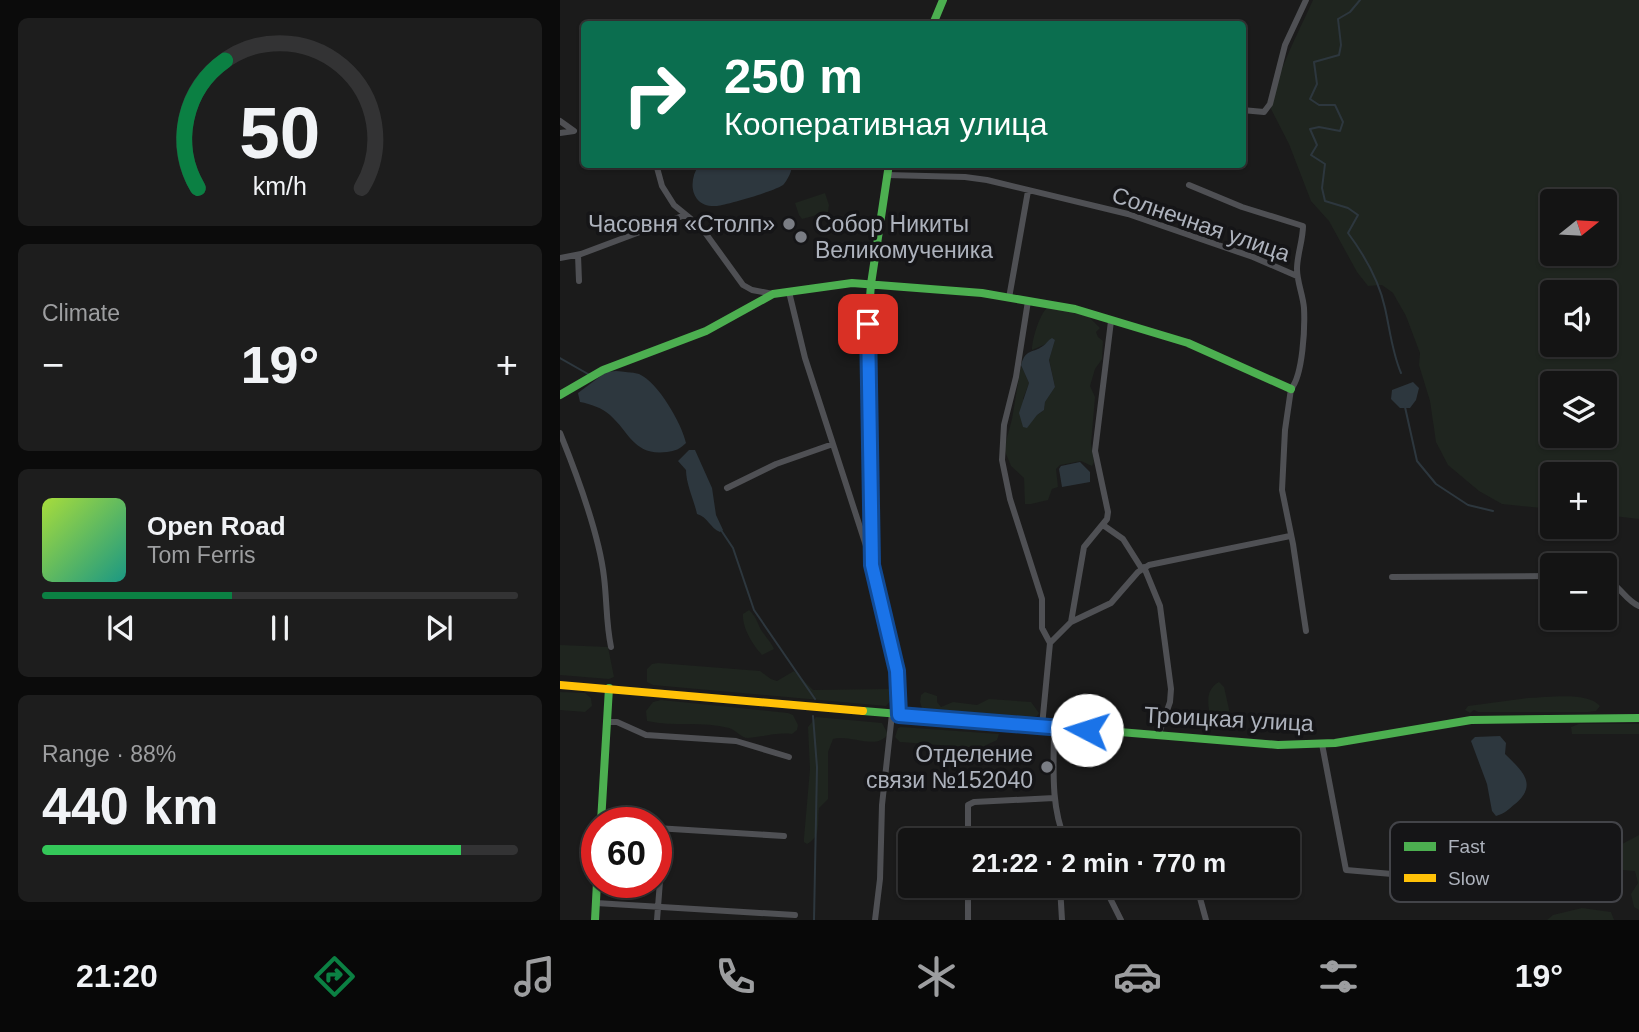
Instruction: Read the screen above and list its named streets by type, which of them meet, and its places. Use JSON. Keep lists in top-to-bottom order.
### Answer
{
  "streets": {
    "street": ["Солнечная улица", "Троицкая улица"]
  },
  "places": ["Часовня «Столп»", "Собор Никиты Великомученика", "Отделение связи №152040"],
  "legend": ["Fast", "Slow"],
  "north": "right",
  "page": {
    "turn": ["250 m", "Кооперативная улица"],
    "map_buttons": ["+", "−"],
    "tile": [
      "Climate",
      ["Range · 88%", "440 km"]
    ],
    "heat": ["−", "19°", "+"],
    "song": ["Open Road", "Tom Ferris"],
    "limit": "60",
    "trip": "21:22 · 2 min · 770 m",
    "tabs": ["21:20", "19°"],
    "gauge": ["50", "km/h"]
  }
}
